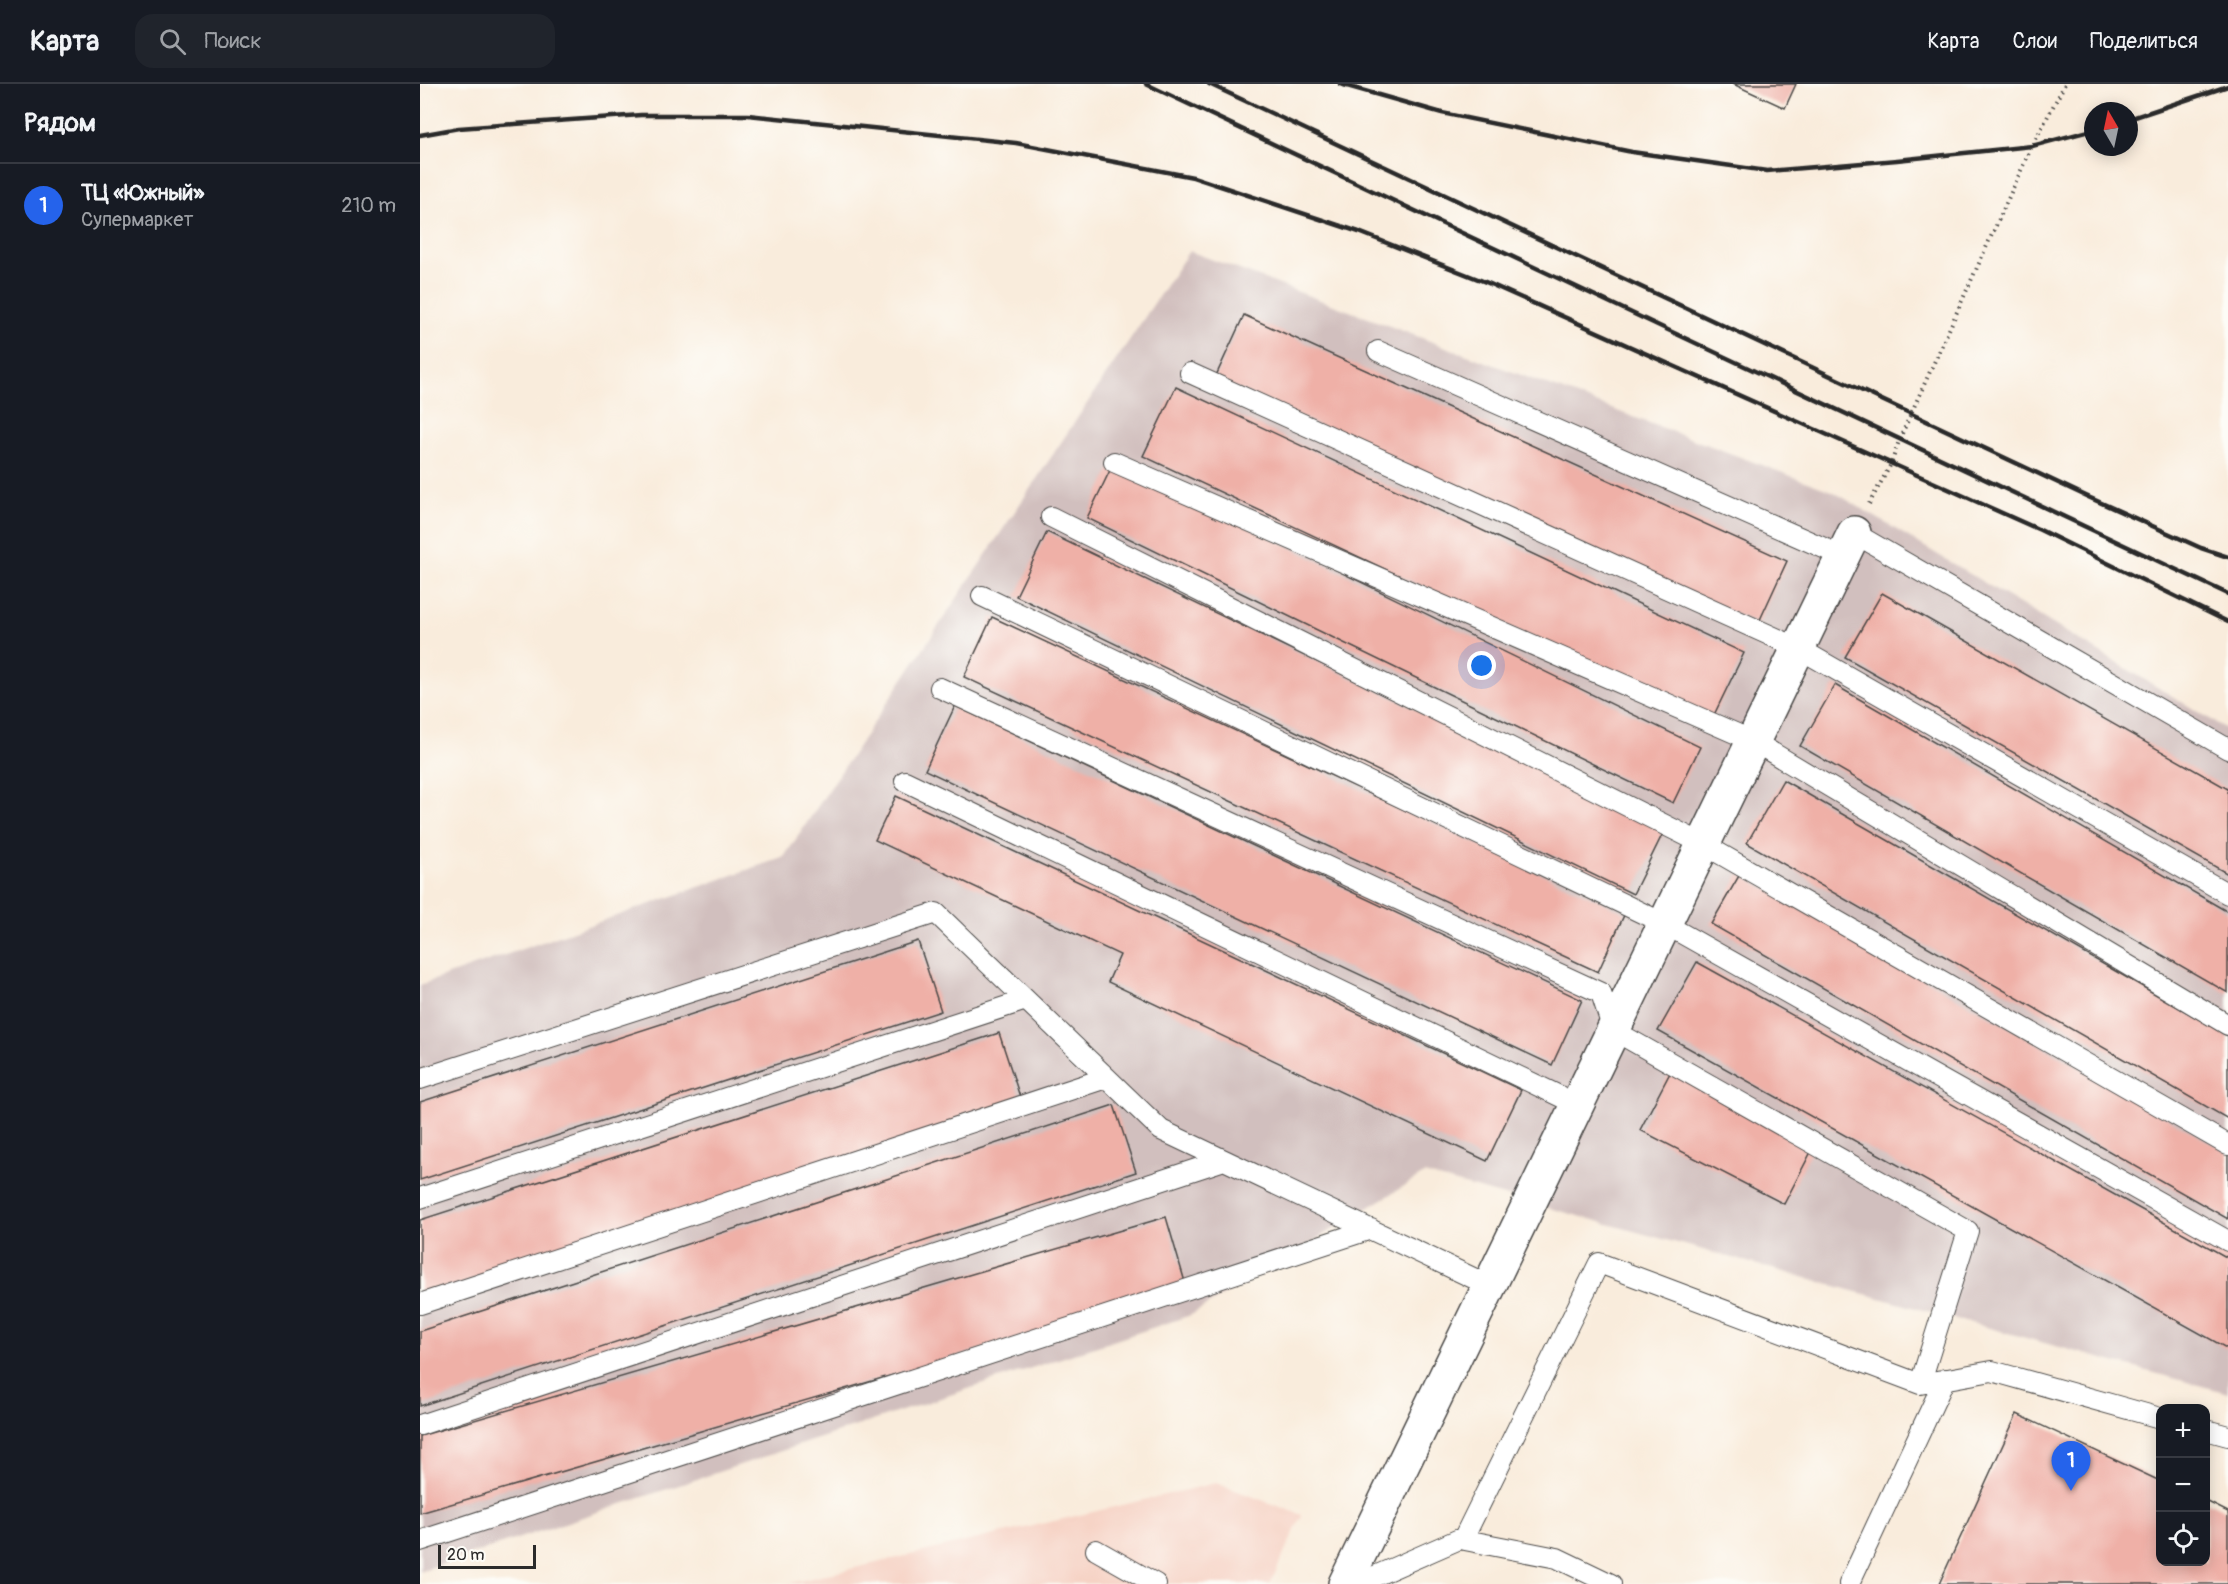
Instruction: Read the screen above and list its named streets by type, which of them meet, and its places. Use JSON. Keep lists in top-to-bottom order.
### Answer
{
  "scale_bar": "20 m",
  "north": "top",
  "page": {
    "header": "Карта",
    "search": "Поиск",
    "nav": ["Карта", "Слои", "Поделиться"],
    "heading": "Рядом",
    "list": [
      {
        "mark": "1",
        "name": "ТЦ «Южный»",
        "note": "Супермаркет",
        "value": "210 m"
      }
    ],
    "map_buttons": ["+", "−"],
    "pins": "1",
    "scale": "20 m"
  }
}
